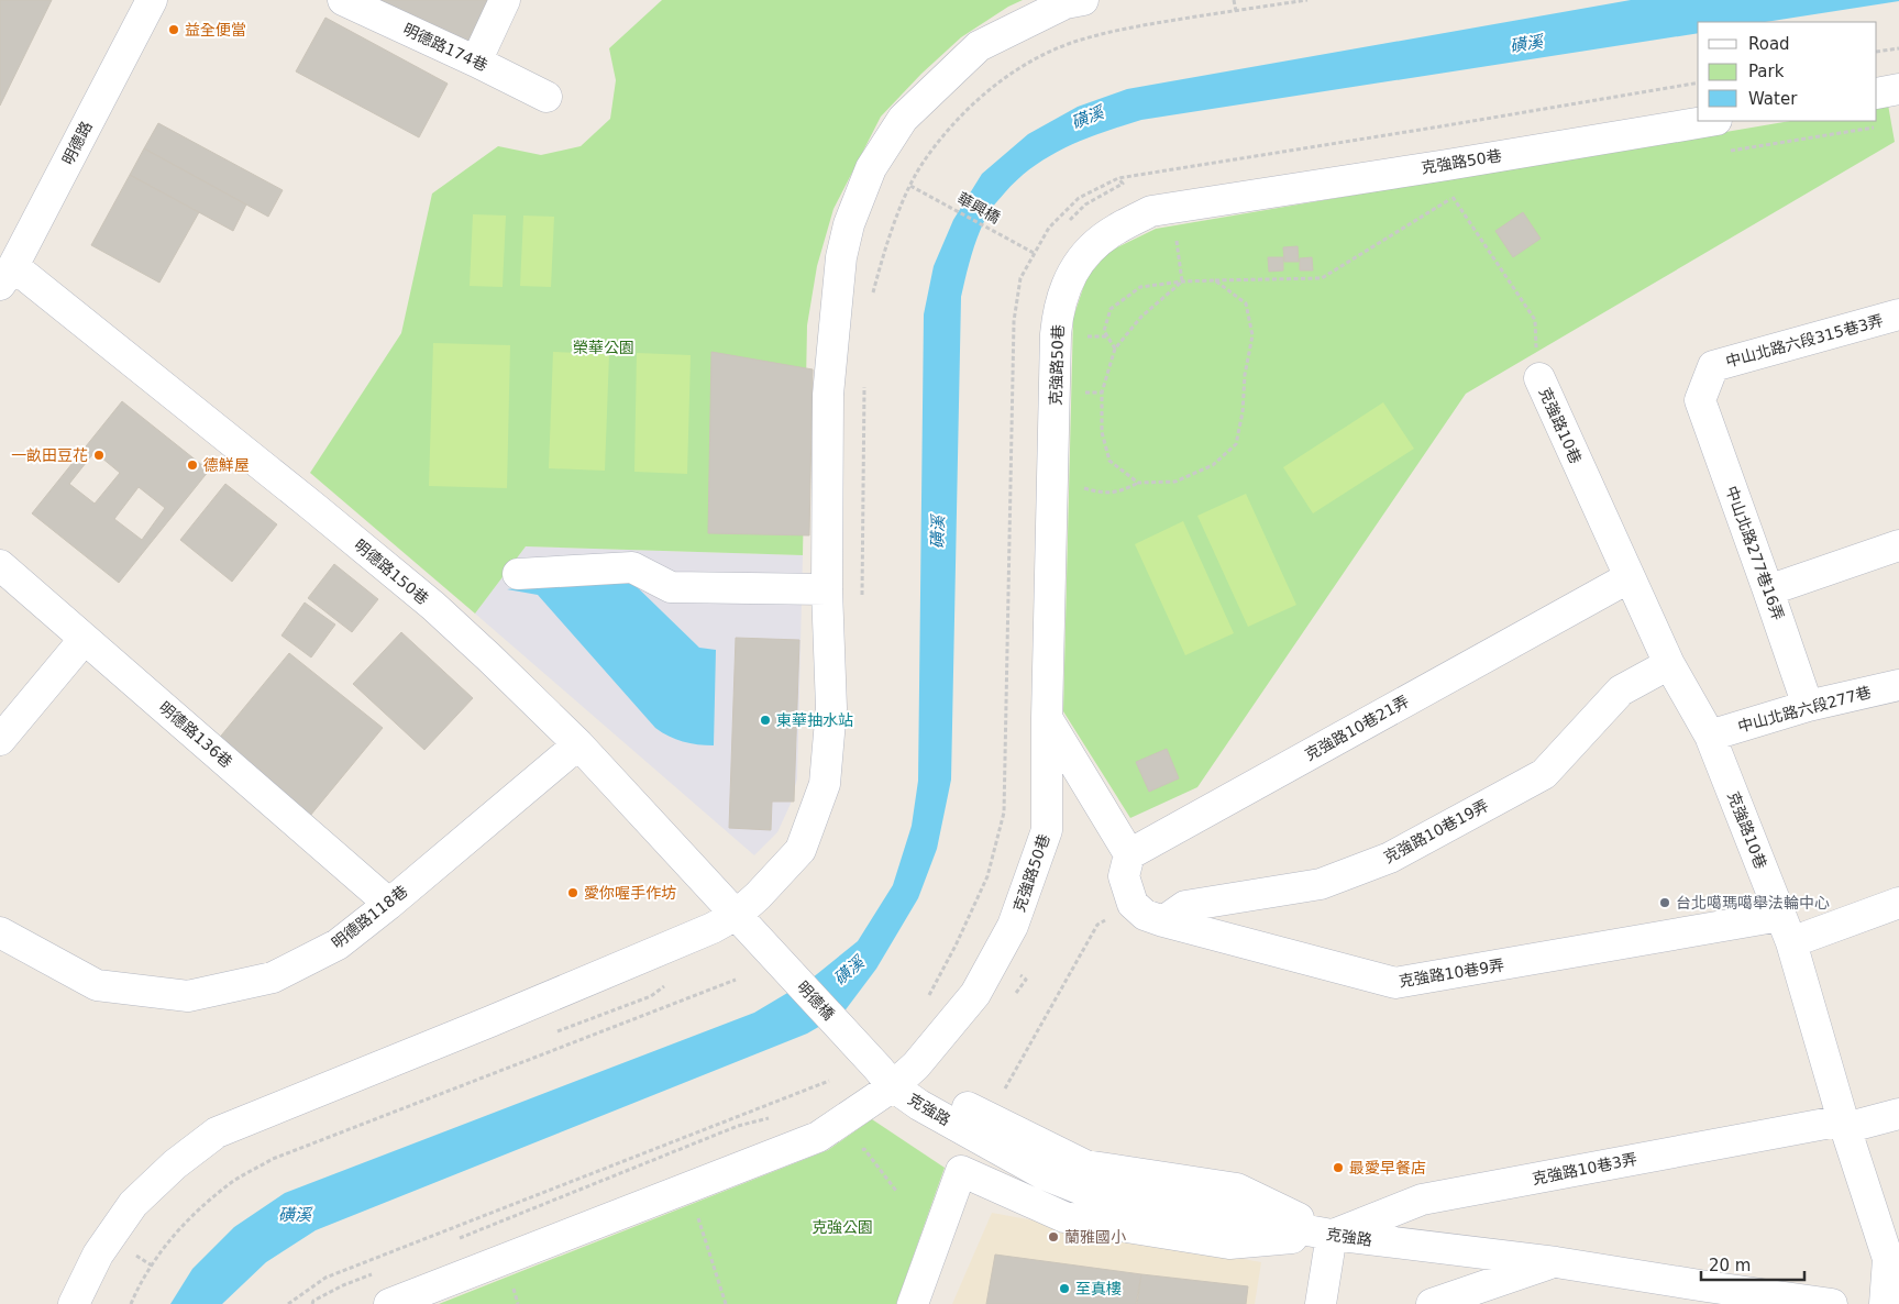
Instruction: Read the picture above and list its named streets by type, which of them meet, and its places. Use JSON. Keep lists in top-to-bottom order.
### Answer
{
  "streets": {
    "street": [
      "明德路174巷",
      "明德路",
      "克強路50巷",
      "中山北路六段315巷3弄",
      "克強路10巷",
      "中山北路277巷16弄",
      "明德路150巷",
      "中山北路六段277巷",
      "克強路10巷21弄",
      "明德路136巷",
      "克強路10巷19弄",
      "明德路118巷",
      "克強路10巷9弄",
      "明德橋",
      "克強路",
      "克強路10巷3弄"
    ],
    "path": ["華興橋"]
  },
  "crossings": [
    ["明德路", "明德路150巷"],
    ["克強路50巷", "明德橋"],
    ["克強路50巷", "克強路"],
    ["中山北路六段315巷3弄", "中山北路277巷16弄"],
    ["克強路10巷", "中山北路六段277巷"],
    ["克強路10巷", "克強路10巷21弄"],
    ["克強路10巷", "克強路10巷19弄"],
    ["克強路10巷", "克強路10巷9弄"],
    ["克強路10巷", "克強路10巷3弄"],
    ["中山北路277巷16弄", "中山北路六段277巷"],
    ["明德路150巷", "明德路118巷"],
    ["明德路150巷", "明德橋"],
    ["明德路136巷", "明德路118巷"],
    ["克強路10巷19弄", "克強路10巷9弄"],
    ["明德橋", "克強路"],
    ["克強路", "克強路10巷3弄"]
  ],
  "water": ["磺溪"],
  "parks": ["榮華公園", "克強公園"],
  "places": [
    "益全便當",
    "一畝田豆花",
    "德鮮屋",
    "東華抽水站",
    "愛你喔手作坊",
    "台北噶瑪噶舉法輪中心",
    "最愛早餐店",
    "蘭雅國小",
    "至真樓"
  ],
  "legend": ["Road", "Park", "Water"],
  "scale_bar": "20 m"
}
